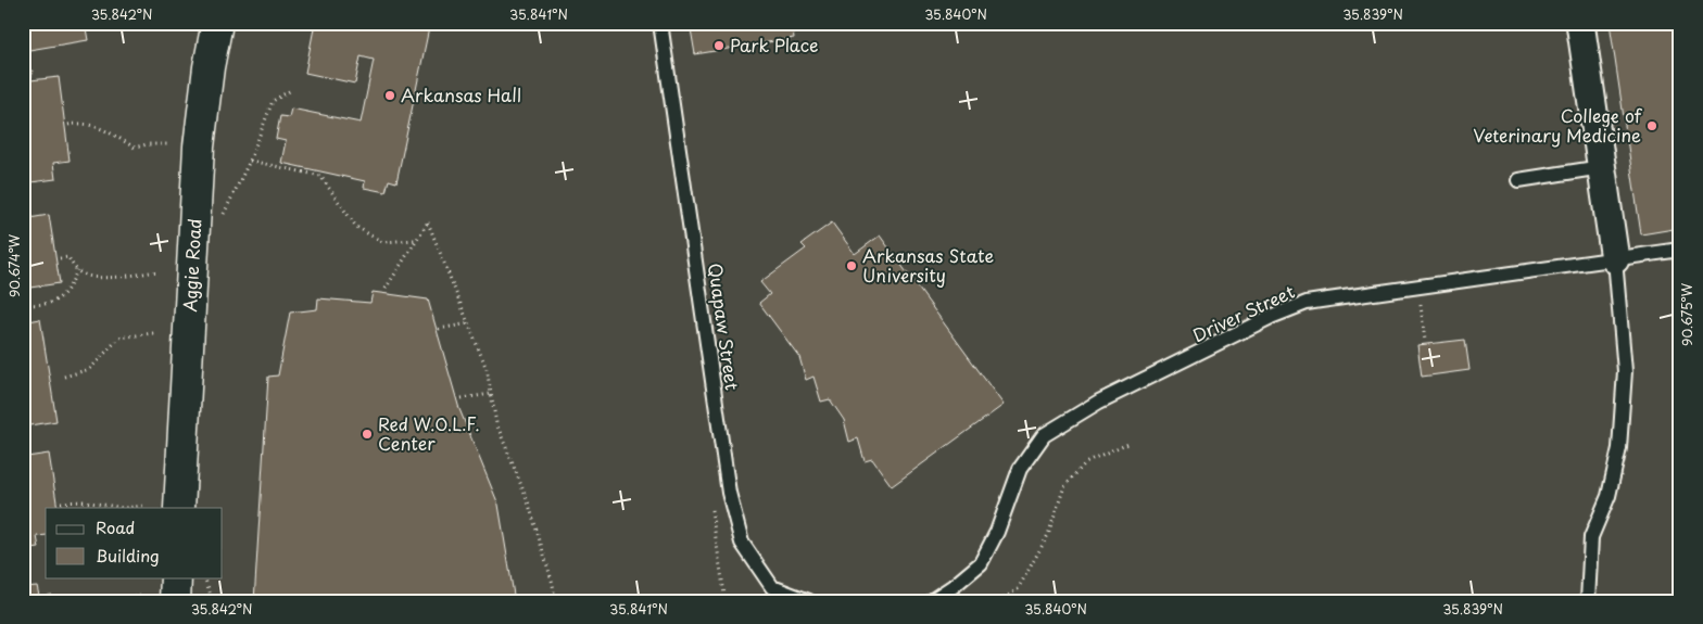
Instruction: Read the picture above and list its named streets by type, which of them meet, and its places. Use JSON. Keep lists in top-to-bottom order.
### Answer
{
  "streets": {
    "street": ["Aggie Road"],
    "lane": ["Driver Street", "Quapaw Street"]
  },
  "places": [
    "Park Place",
    "Arkansas Hall",
    "College of Veterinary Medicine",
    "Arkansas State University",
    "Red W.O.L.F. Center"
  ],
  "legend": ["Road", "Building"],
  "coordinates": [
    "35.842°N",
    "35.841°N",
    "35.840°N",
    "35.839°N",
    "90.674°W",
    "90.675°W"
  ]
}
